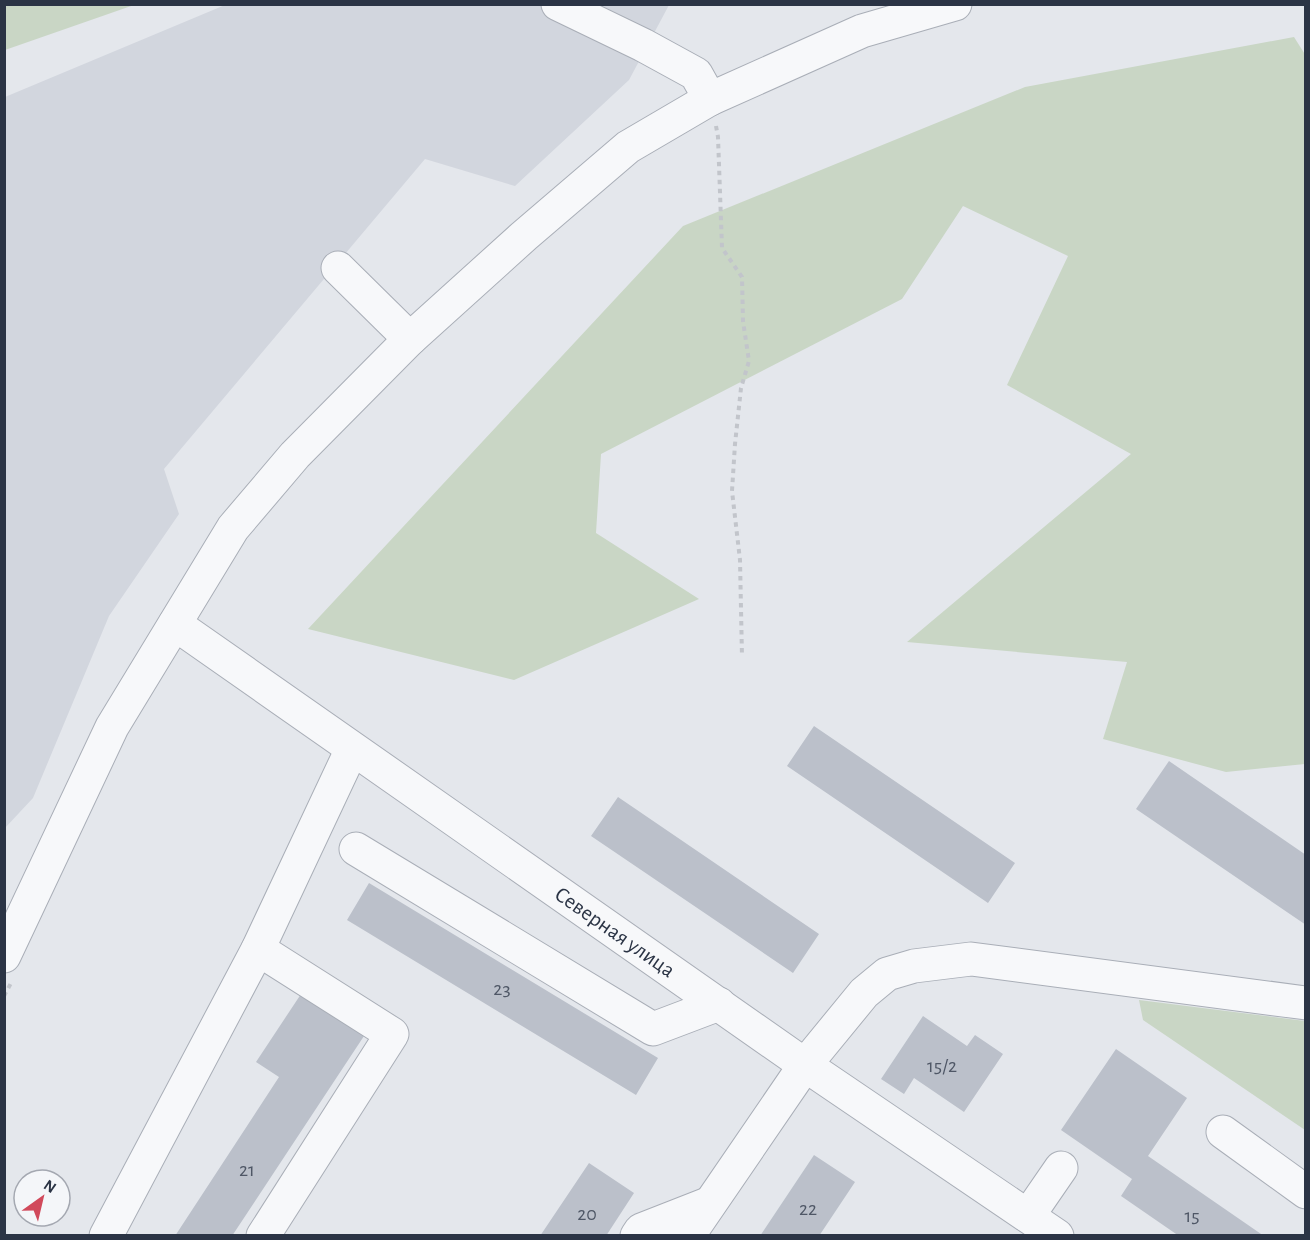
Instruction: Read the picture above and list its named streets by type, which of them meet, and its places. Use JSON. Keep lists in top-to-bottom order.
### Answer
{
  "streets": {
    "street": ["Северная улица"]
  },
  "house_numbers": [
    "23",
    "15/2",
    "21",
    "22",
    "20",
    "15"
  ],
  "north": "top right"
}
